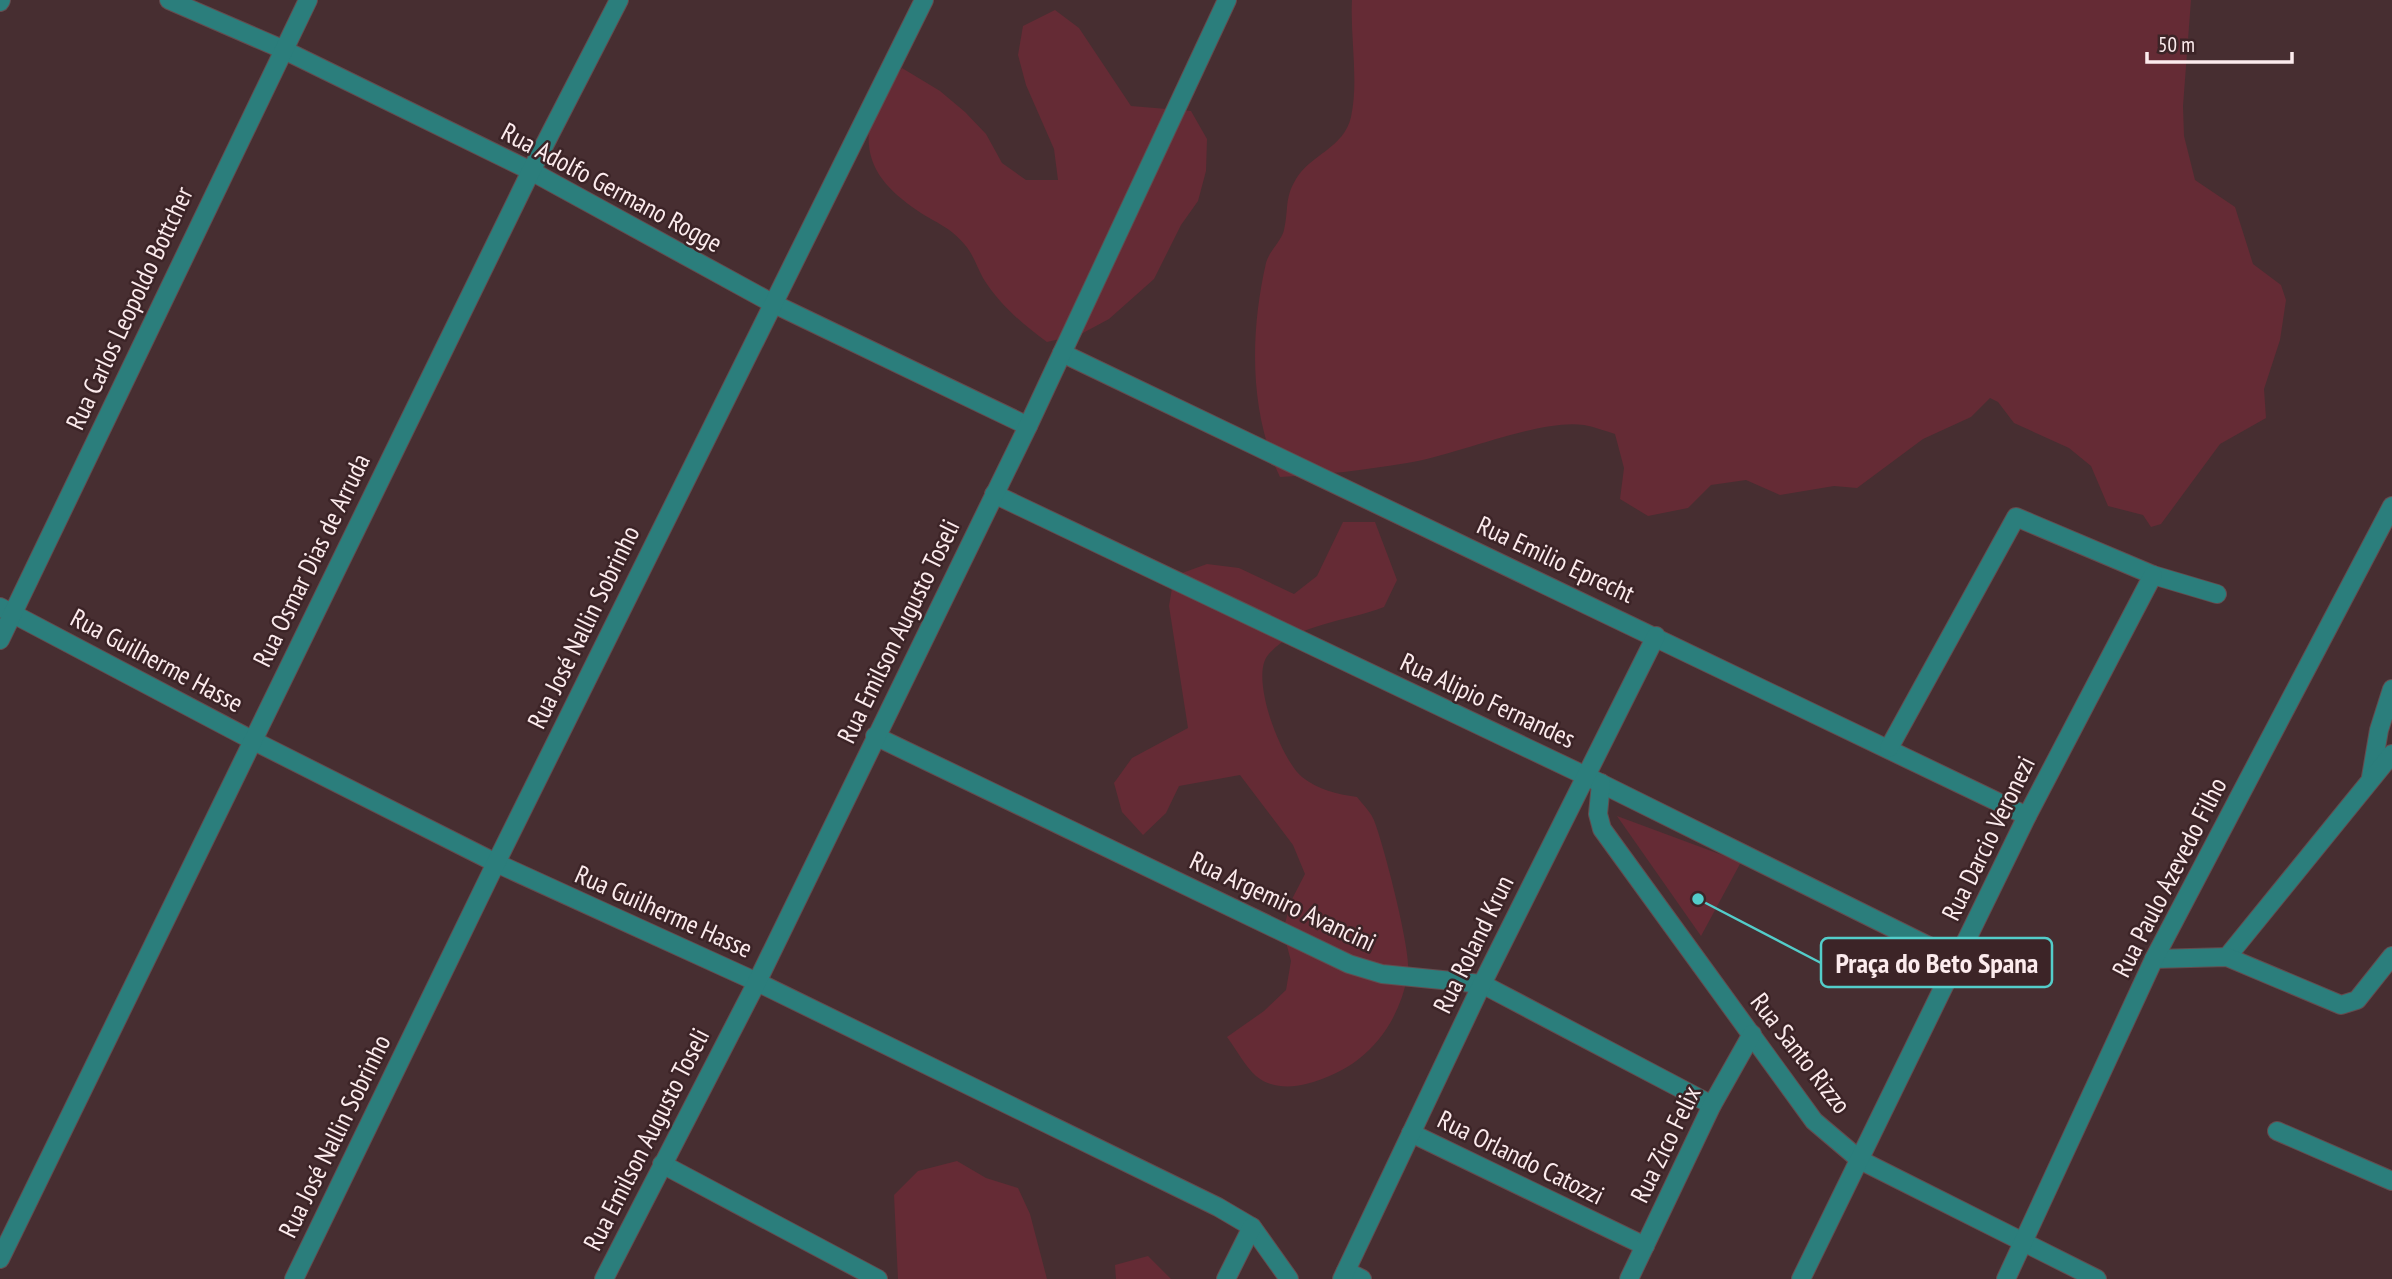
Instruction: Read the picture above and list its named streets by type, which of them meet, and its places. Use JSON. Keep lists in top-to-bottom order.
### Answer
{
  "streets": {
    "street": [
      "Rua Adolfo Germano Rogge",
      "Rua Carlos Leopoldo Bottcher",
      "Rua Emilio Eprecht",
      "Rua Osmar Dias de Arruda",
      "Rua José Nallin Sobrinho",
      "Rua Emilson Augusto Toseli",
      "Rua Guilherme Hasse",
      "Rua Alipio Fernandes",
      "Rua Darcio Veronezi",
      "Rua Paulo Azevedo Filho",
      "Rua Argemiro Avancini",
      "Rua Roland Krun",
      "Rua Santo Rizzo",
      "Rua Zico Felix",
      "Rua Orlando Catozzi"
    ]
  },
  "crossings": [
    ["Rua Adolfo Germano Rogge", "Rua Carlos Leopoldo Bottcher"],
    ["Rua Adolfo Germano Rogge", "Rua Osmar Dias de Arruda"],
    ["Rua Adolfo Germano Rogge", "Rua José Nallin Sobrinho"],
    ["Rua Adolfo Germano Rogge", "Rua Emilson Augusto Toseli"],
    ["Rua Carlos Leopoldo Bottcher", "Rua Guilherme Hasse"],
    ["Rua Emilio Eprecht", "Rua Emilson Augusto Toseli"],
    ["Rua Emilio Eprecht", "Rua Darcio Veronezi"],
    ["Rua Emilio Eprecht", "Rua Roland Krun"],
    ["Rua Osmar Dias de Arruda", "Rua Guilherme Hasse"],
    ["Rua José Nallin Sobrinho", "Rua Guilherme Hasse"],
    ["Rua Emilson Augusto Toseli", "Rua Guilherme Hasse"],
    ["Rua Emilson Augusto Toseli", "Rua Alipio Fernandes"],
    ["Rua Emilson Augusto Toseli", "Rua Argemiro Avancini"],
    ["Rua Alipio Fernandes", "Rua Darcio Veronezi"],
    ["Rua Alipio Fernandes", "Rua Roland Krun"],
    ["Rua Alipio Fernandes", "Rua Santo Rizzo"],
    ["Rua Darcio Veronezi", "Rua Santo Rizzo"],
    ["Rua Paulo Azevedo Filho", "Rua Santo Rizzo"],
    ["Rua Argemiro Avancini", "Rua Roland Krun"],
    ["Rua Argemiro Avancini", "Rua Zico Felix"],
    ["Rua Roland Krun", "Rua Santo Rizzo"],
    ["Rua Roland Krun", "Rua Orlando Catozzi"],
    ["Rua Santo Rizzo", "Rua Zico Felix"],
    ["Rua Zico Felix", "Rua Orlando Catozzi"]
  ],
  "places": ["Praça do Beto Spana"],
  "scale_bar": "50 m"
}
